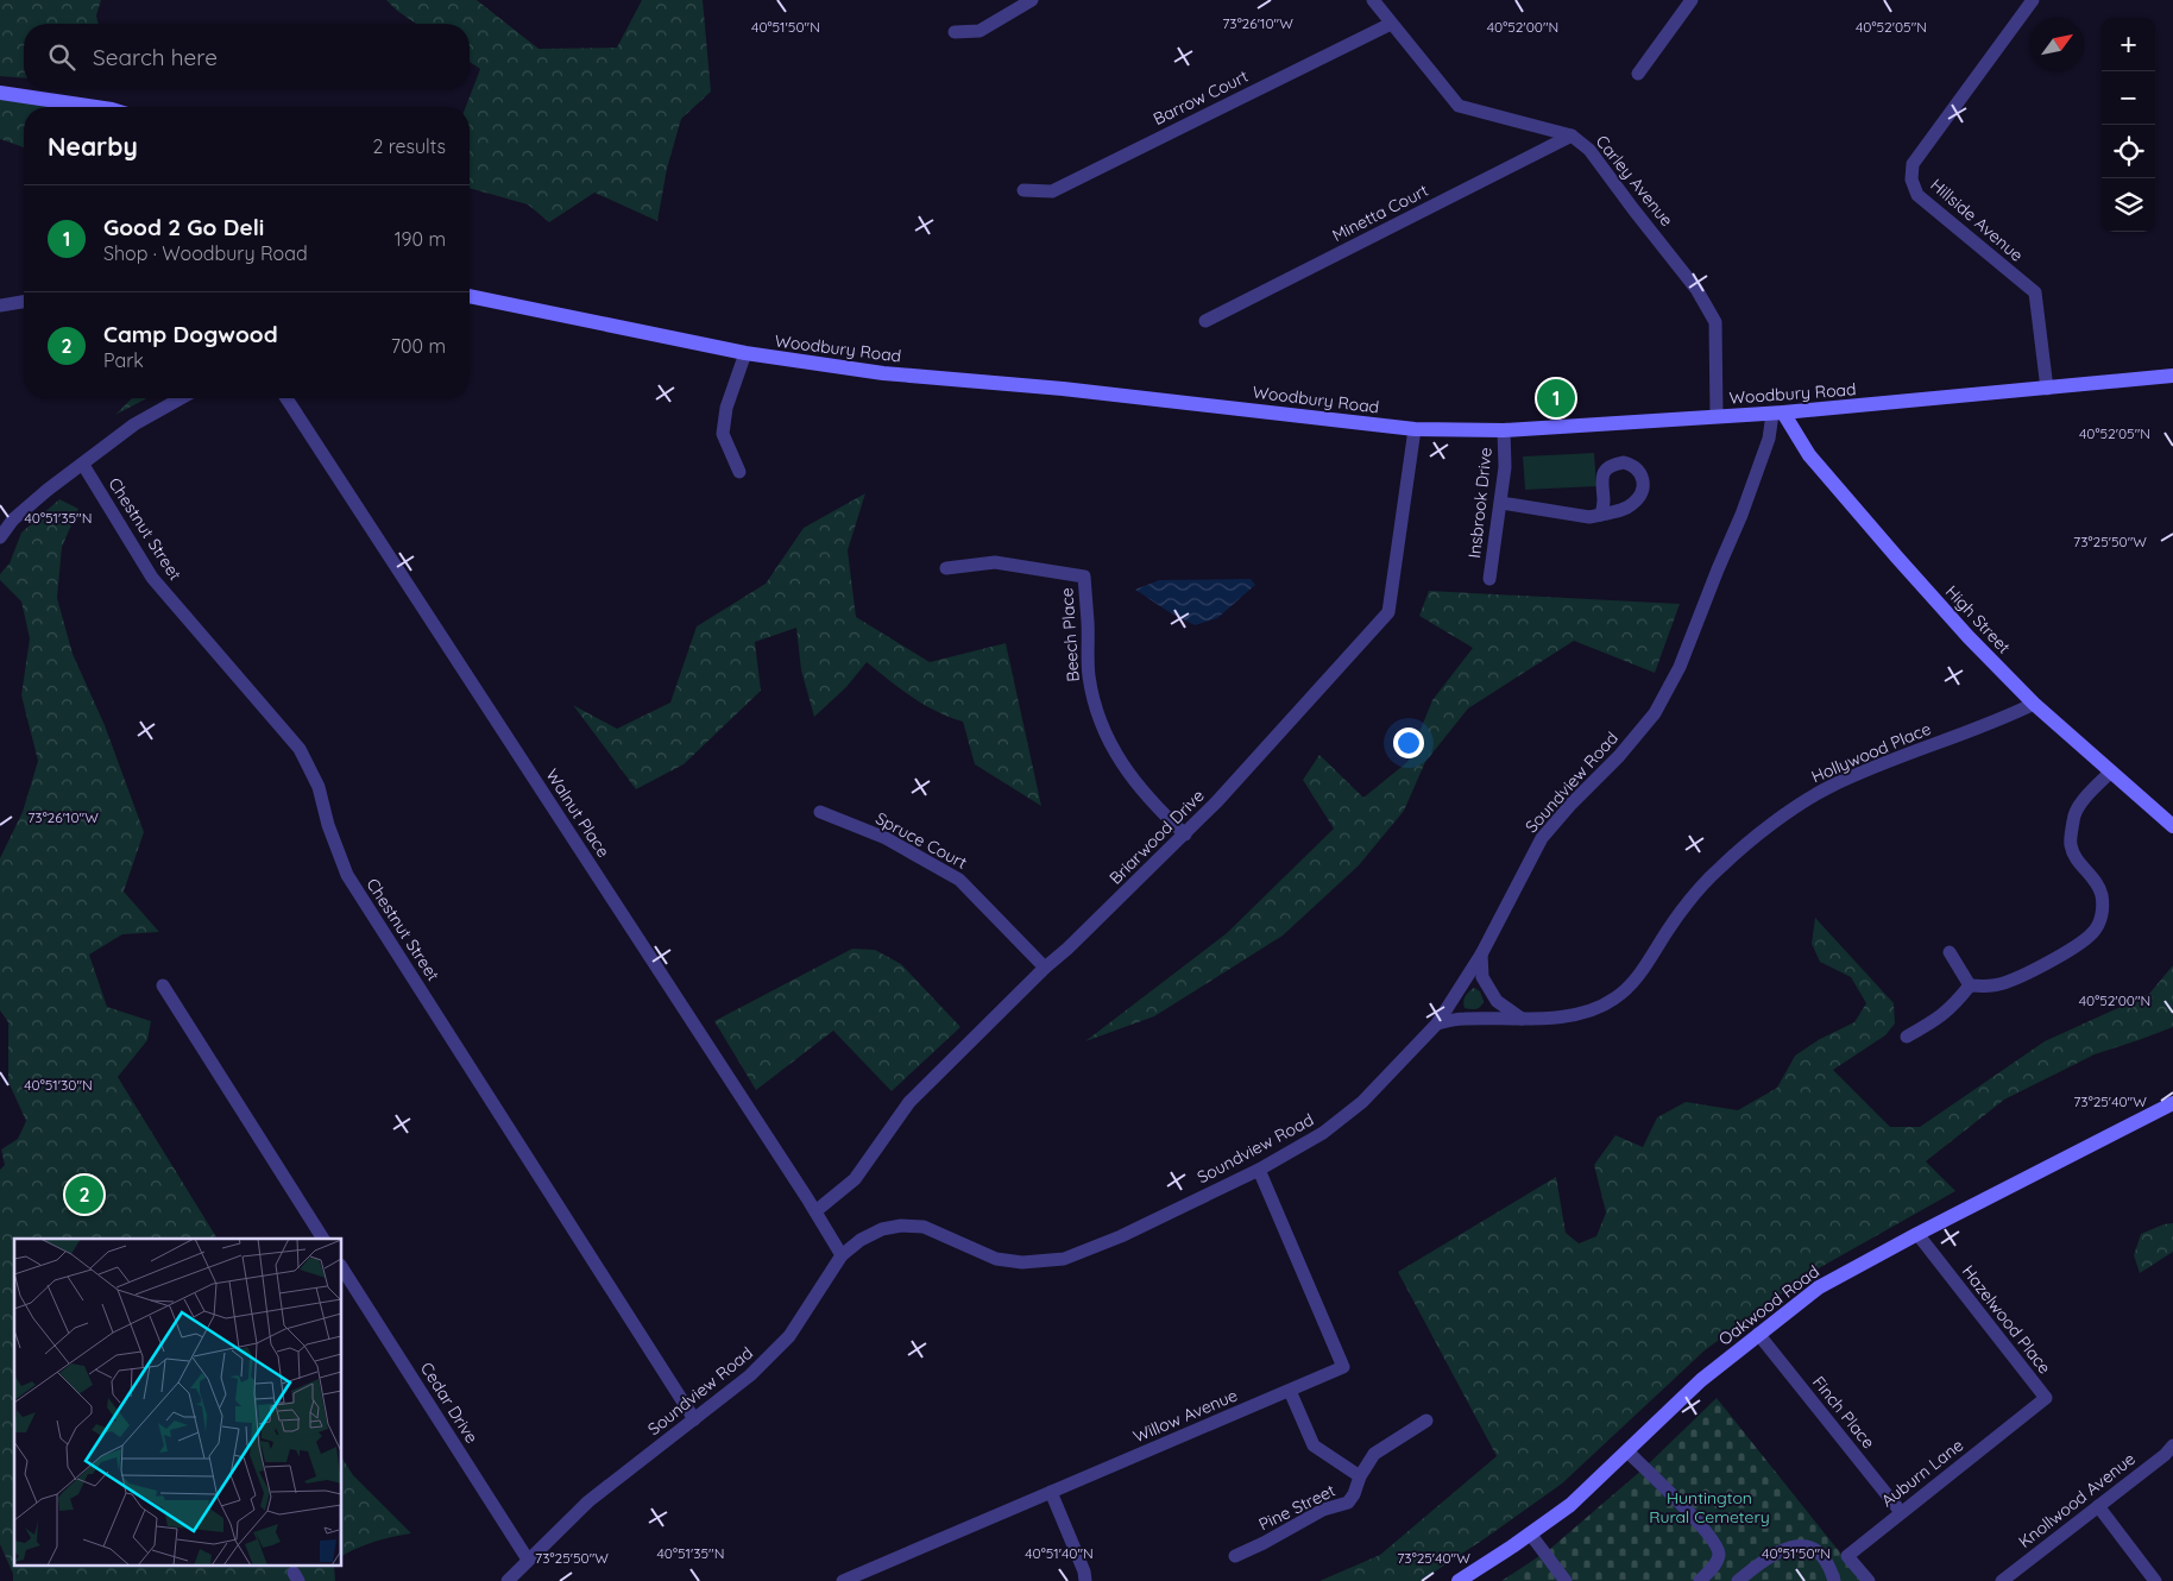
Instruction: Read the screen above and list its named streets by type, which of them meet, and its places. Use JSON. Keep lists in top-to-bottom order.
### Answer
{
  "streets": {
    "main road": ["Woodbury Road", "High Street", "Oakwood Road"],
    "street": [
      "Barrow Court",
      "Carley Avenue",
      "Minetta Court",
      "Hillside Avenue",
      "Insbrook Drive",
      "Chestnut Street",
      "Beech Place",
      "Hollywood Place",
      "Soundview Road",
      "Walnut Place",
      "Briarwood Drive",
      "Spruce Court",
      "Hazelwood Place",
      "Cedar Drive",
      "Finch Place",
      "Willow Avenue",
      "Auburn Lane",
      "Knollwood Avenue",
      "Pine Street"
    ]
  },
  "crossings": [
    ["Barrow Court", "Carley Avenue"],
    ["Carley Avenue", "Minetta Court"],
    ["Carley Avenue", "Woodbury Road"],
    ["Hillside Avenue", "Woodbury Road"],
    ["Woodbury Road", "Insbrook Drive"],
    ["Woodbury Road", "High Street"],
    ["Woodbury Road", "Soundview Road"],
    ["Woodbury Road", "Briarwood Drive"],
    ["Chestnut Street", "Soundview Road"],
    ["High Street", "Hollywood Place"],
    ["High Street", "Soundview Road"],
    ["Beech Place", "Briarwood Drive"],
    ["Hollywood Place", "Soundview Road"],
    ["Soundview Road", "Walnut Place"],
    ["Soundview Road", "Cedar Drive"],
    ["Soundview Road", "Willow Avenue"],
    ["Walnut Place", "Briarwood Drive"],
    ["Briarwood Drive", "Spruce Court"],
    ["Oakwood Road", "Hazelwood Place"],
    ["Oakwood Road", "Finch Place"],
    ["Hazelwood Place", "Auburn Lane"],
    ["Finch Place", "Auburn Lane"],
    ["Willow Avenue", "Pine Street"]
  ],
  "parks": ["Huntington Rural Cemetery"],
  "north": "top right",
  "page": {
    "map_buttons": ["+", "−"],
    "search": "Search here",
    "heading": ["Nearby", "2 results"],
    "list": [
      {
        "mark": "1",
        "name": "Good 2 Go Deli",
        "note": "Shop · Woodbury Road",
        "value": "190 m"
      },
      {
        "mark": "2",
        "name": "Camp Dogwood",
        "note": "Park",
        "value": "700 m"
      }
    ],
    "pins": ["1", "2"]
  },
  "coordinates": [
    "73°26'10\"W",
    "40°52'05\"N",
    "40°51'50\"N",
    "40°52'00\"N",
    "40°51'35\"N",
    "73°25'50\"W",
    "40°51'30\"N",
    "73°25'40\"W",
    "40°51'40\"N"
  ]
}
